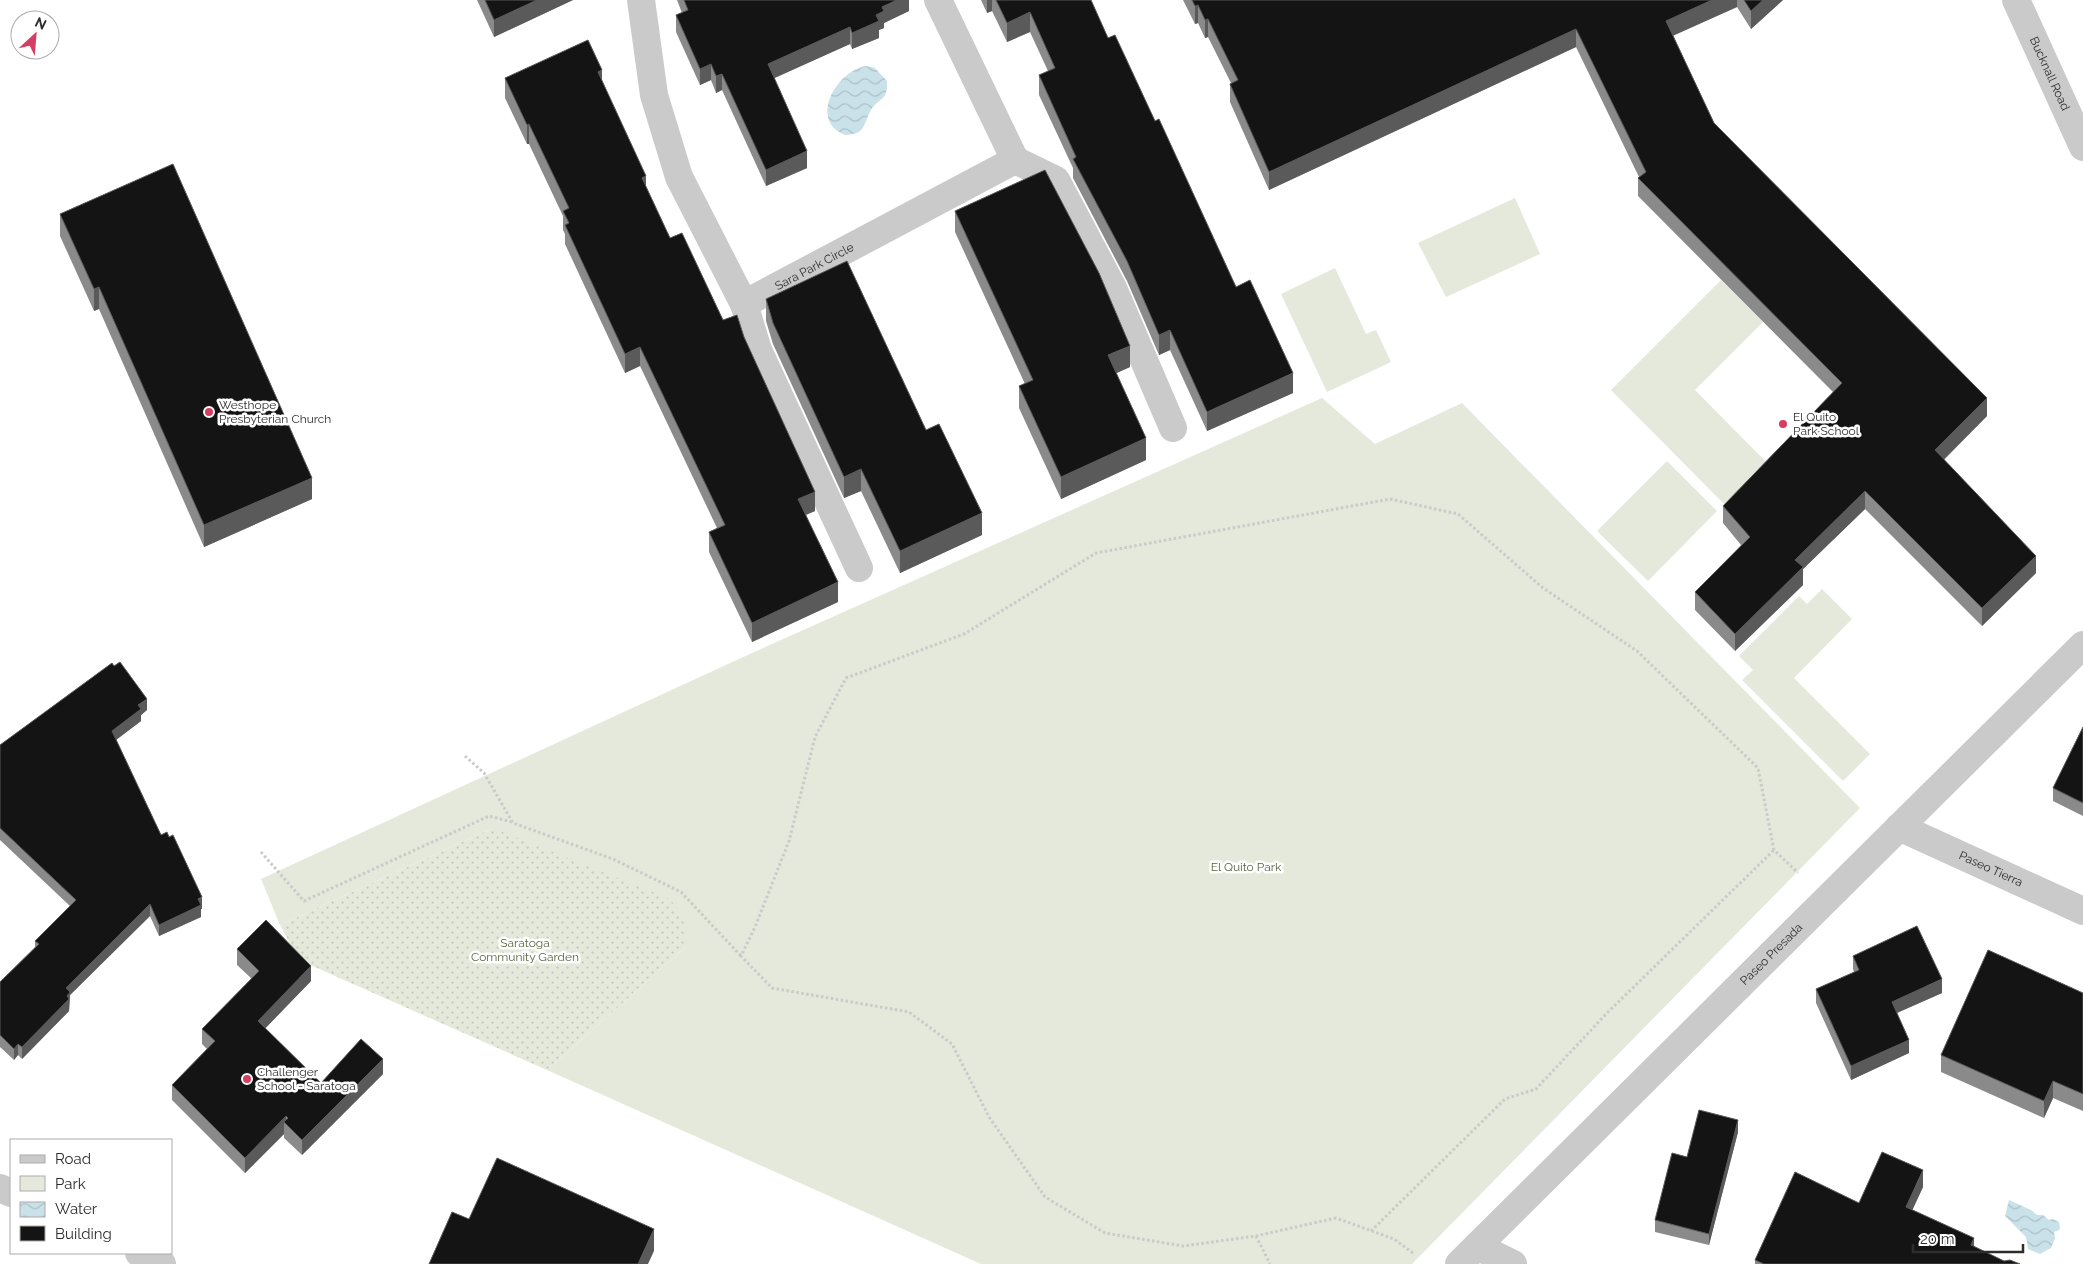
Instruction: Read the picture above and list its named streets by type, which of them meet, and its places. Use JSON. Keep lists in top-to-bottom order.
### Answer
{
  "streets": {
    "street": [
      "Bucknall Road",
      "Sara Park Circle",
      "Paseo Tierra",
      "Paseo Presada"
    ]
  },
  "crossings": [
    ["Paseo Tierra", "Paseo Presada"]
  ],
  "parks": ["El Quito Park", "Saratoga Community Garden"],
  "places": ["Westhope Presbyterian Church", "El Quito Park School", "Challenger School - Saratoga"],
  "legend": [
    "Road",
    "Park",
    "Water",
    "Building"
  ],
  "scale_bar": "20 m",
  "north": "top right"
}
